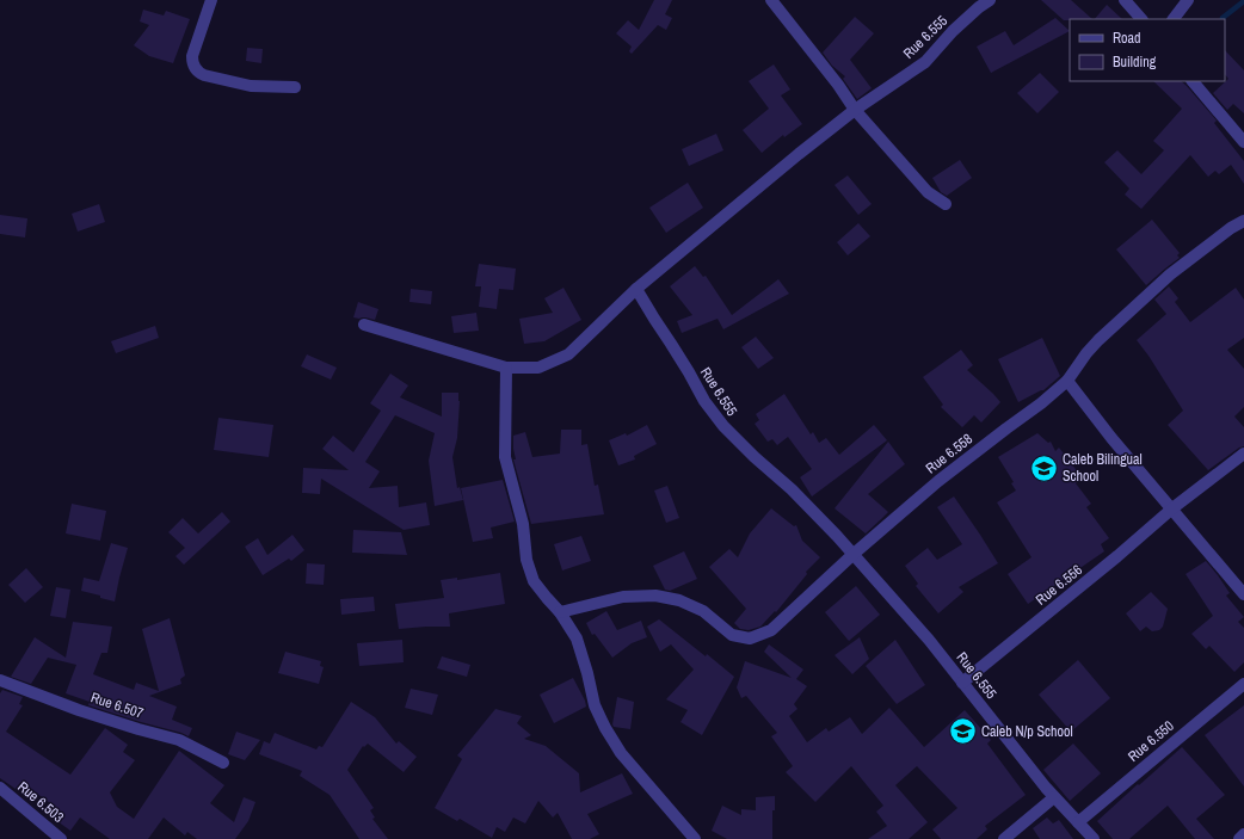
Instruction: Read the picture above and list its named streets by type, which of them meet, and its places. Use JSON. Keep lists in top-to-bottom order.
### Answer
{
  "streets": {
    "street": [
      "Rue 6.555",
      "Rue 6.558",
      "Rue 6.556",
      "Rue 6.507",
      "Rue 6.550",
      "Rue 6.503"
    ]
  },
  "crossings": [
    ["Rue 6.555", "Rue 6.558"],
    ["Rue 6.555", "Rue 6.556"],
    ["Rue 6.555", "Rue 6.550"]
  ],
  "places": {
    "school or university": ["Caleb Bilingual School", "Caleb N/p School"]
  },
  "legend": ["Road", "Building"]
}
